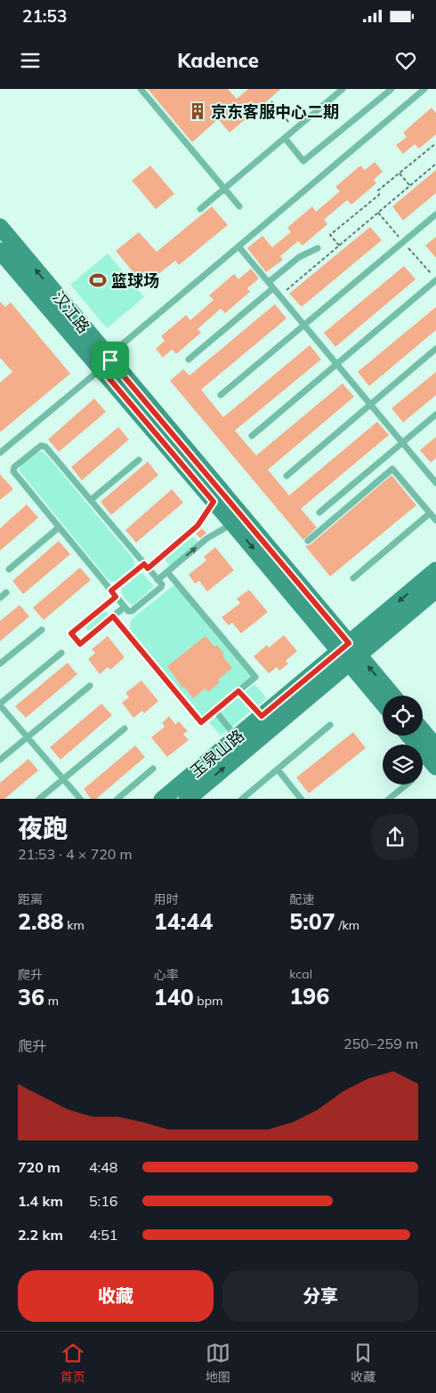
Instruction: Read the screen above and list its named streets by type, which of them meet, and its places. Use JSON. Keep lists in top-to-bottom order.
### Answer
{
  "streets": {
    "street": ["汉江路", "玉泉山路"]
  },
  "crossings": [
    ["汉江路", "玉泉山路"]
  ],
  "places": {
    "building": ["京东客服中心二期"],
    "sports": ["篮球场"]
  },
  "page": {
    "status": "21:53",
    "header": "Kadence",
    "heading": ["夜跑", "21:53 · 4 × 720 m"],
    "stats": [
      ["距离", "2.88 km"],
      ["用时", "14:44"],
      ["配速", "5:07 /km"],
      ["爬升", "36 m"],
      ["心率", "140 bpm"],
      ["kcal", "196"]
    ],
    "chart": ["爬升", "250–259 m"],
    "list": [
      {
        "name": "720 m",
        "note": "4:48"
      },
      {
        "name": "1.4 km",
        "note": "5:16"
      },
      {
        "name": "2.2 km",
        "note": "4:51"
      }
    ],
    "buttons": ["收藏", "分享"],
    "tabs": ["首页", "地图", "收藏"]
  }
}
